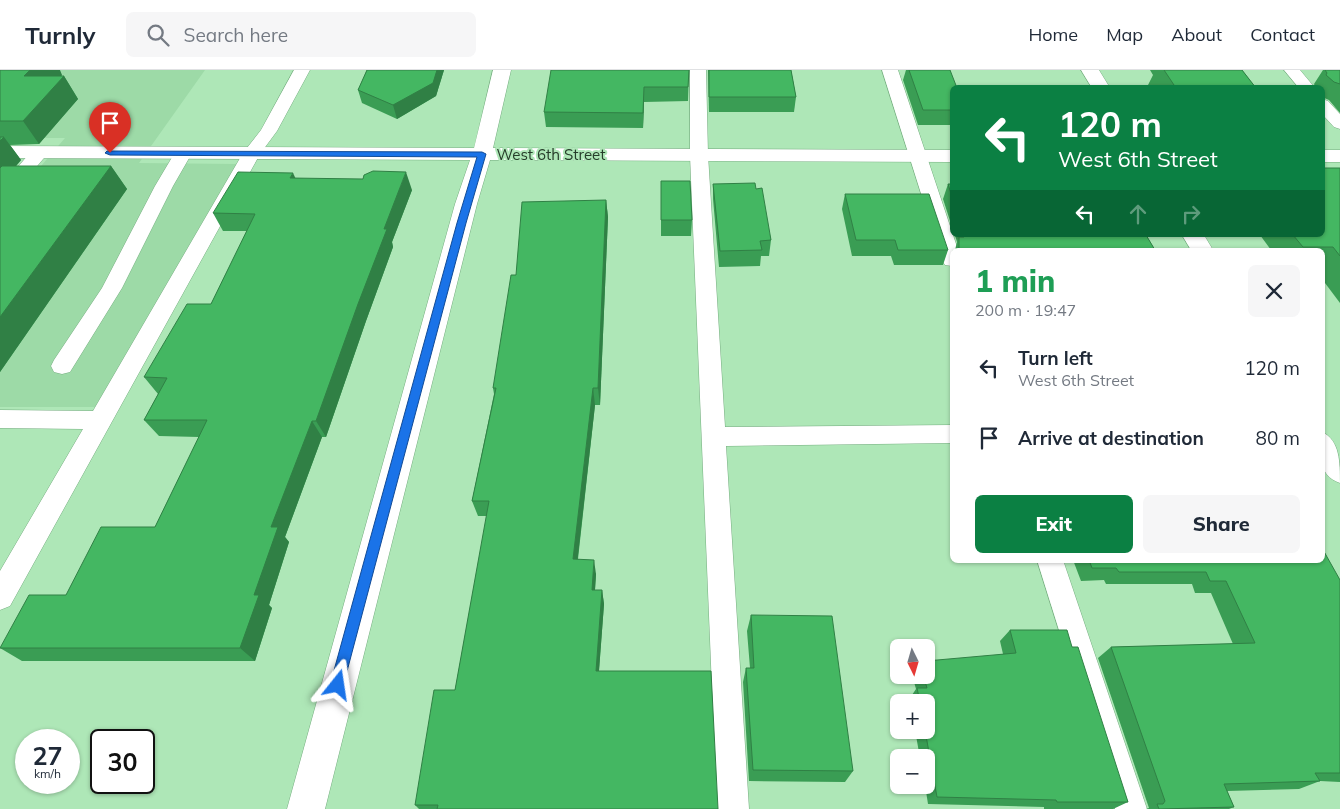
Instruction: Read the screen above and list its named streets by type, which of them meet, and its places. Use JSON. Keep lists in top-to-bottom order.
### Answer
{
  "streets": {
    "street": ["West 6th Street"]
  },
  "north": "bottom",
  "page": {
    "header": "Turnly",
    "search": "Search here",
    "nav": [
      "Home",
      "Map",
      "About",
      "Contact"
    ],
    "turn": ["120 m", "West 6th Street"],
    "heading": ["1 min", "200 m · 19:47"],
    "list": [
      {
        "name": "Turn left",
        "note": "West 6th Street",
        "value": "120 m"
      },
      {
        "name": "Arrive at destination",
        "value": "80 m"
      }
    ],
    "buttons": ["Exit", "Share"],
    "map_buttons": ["+", "−"],
    "speed": "27 km/h",
    "limit": "30"
  }
}
